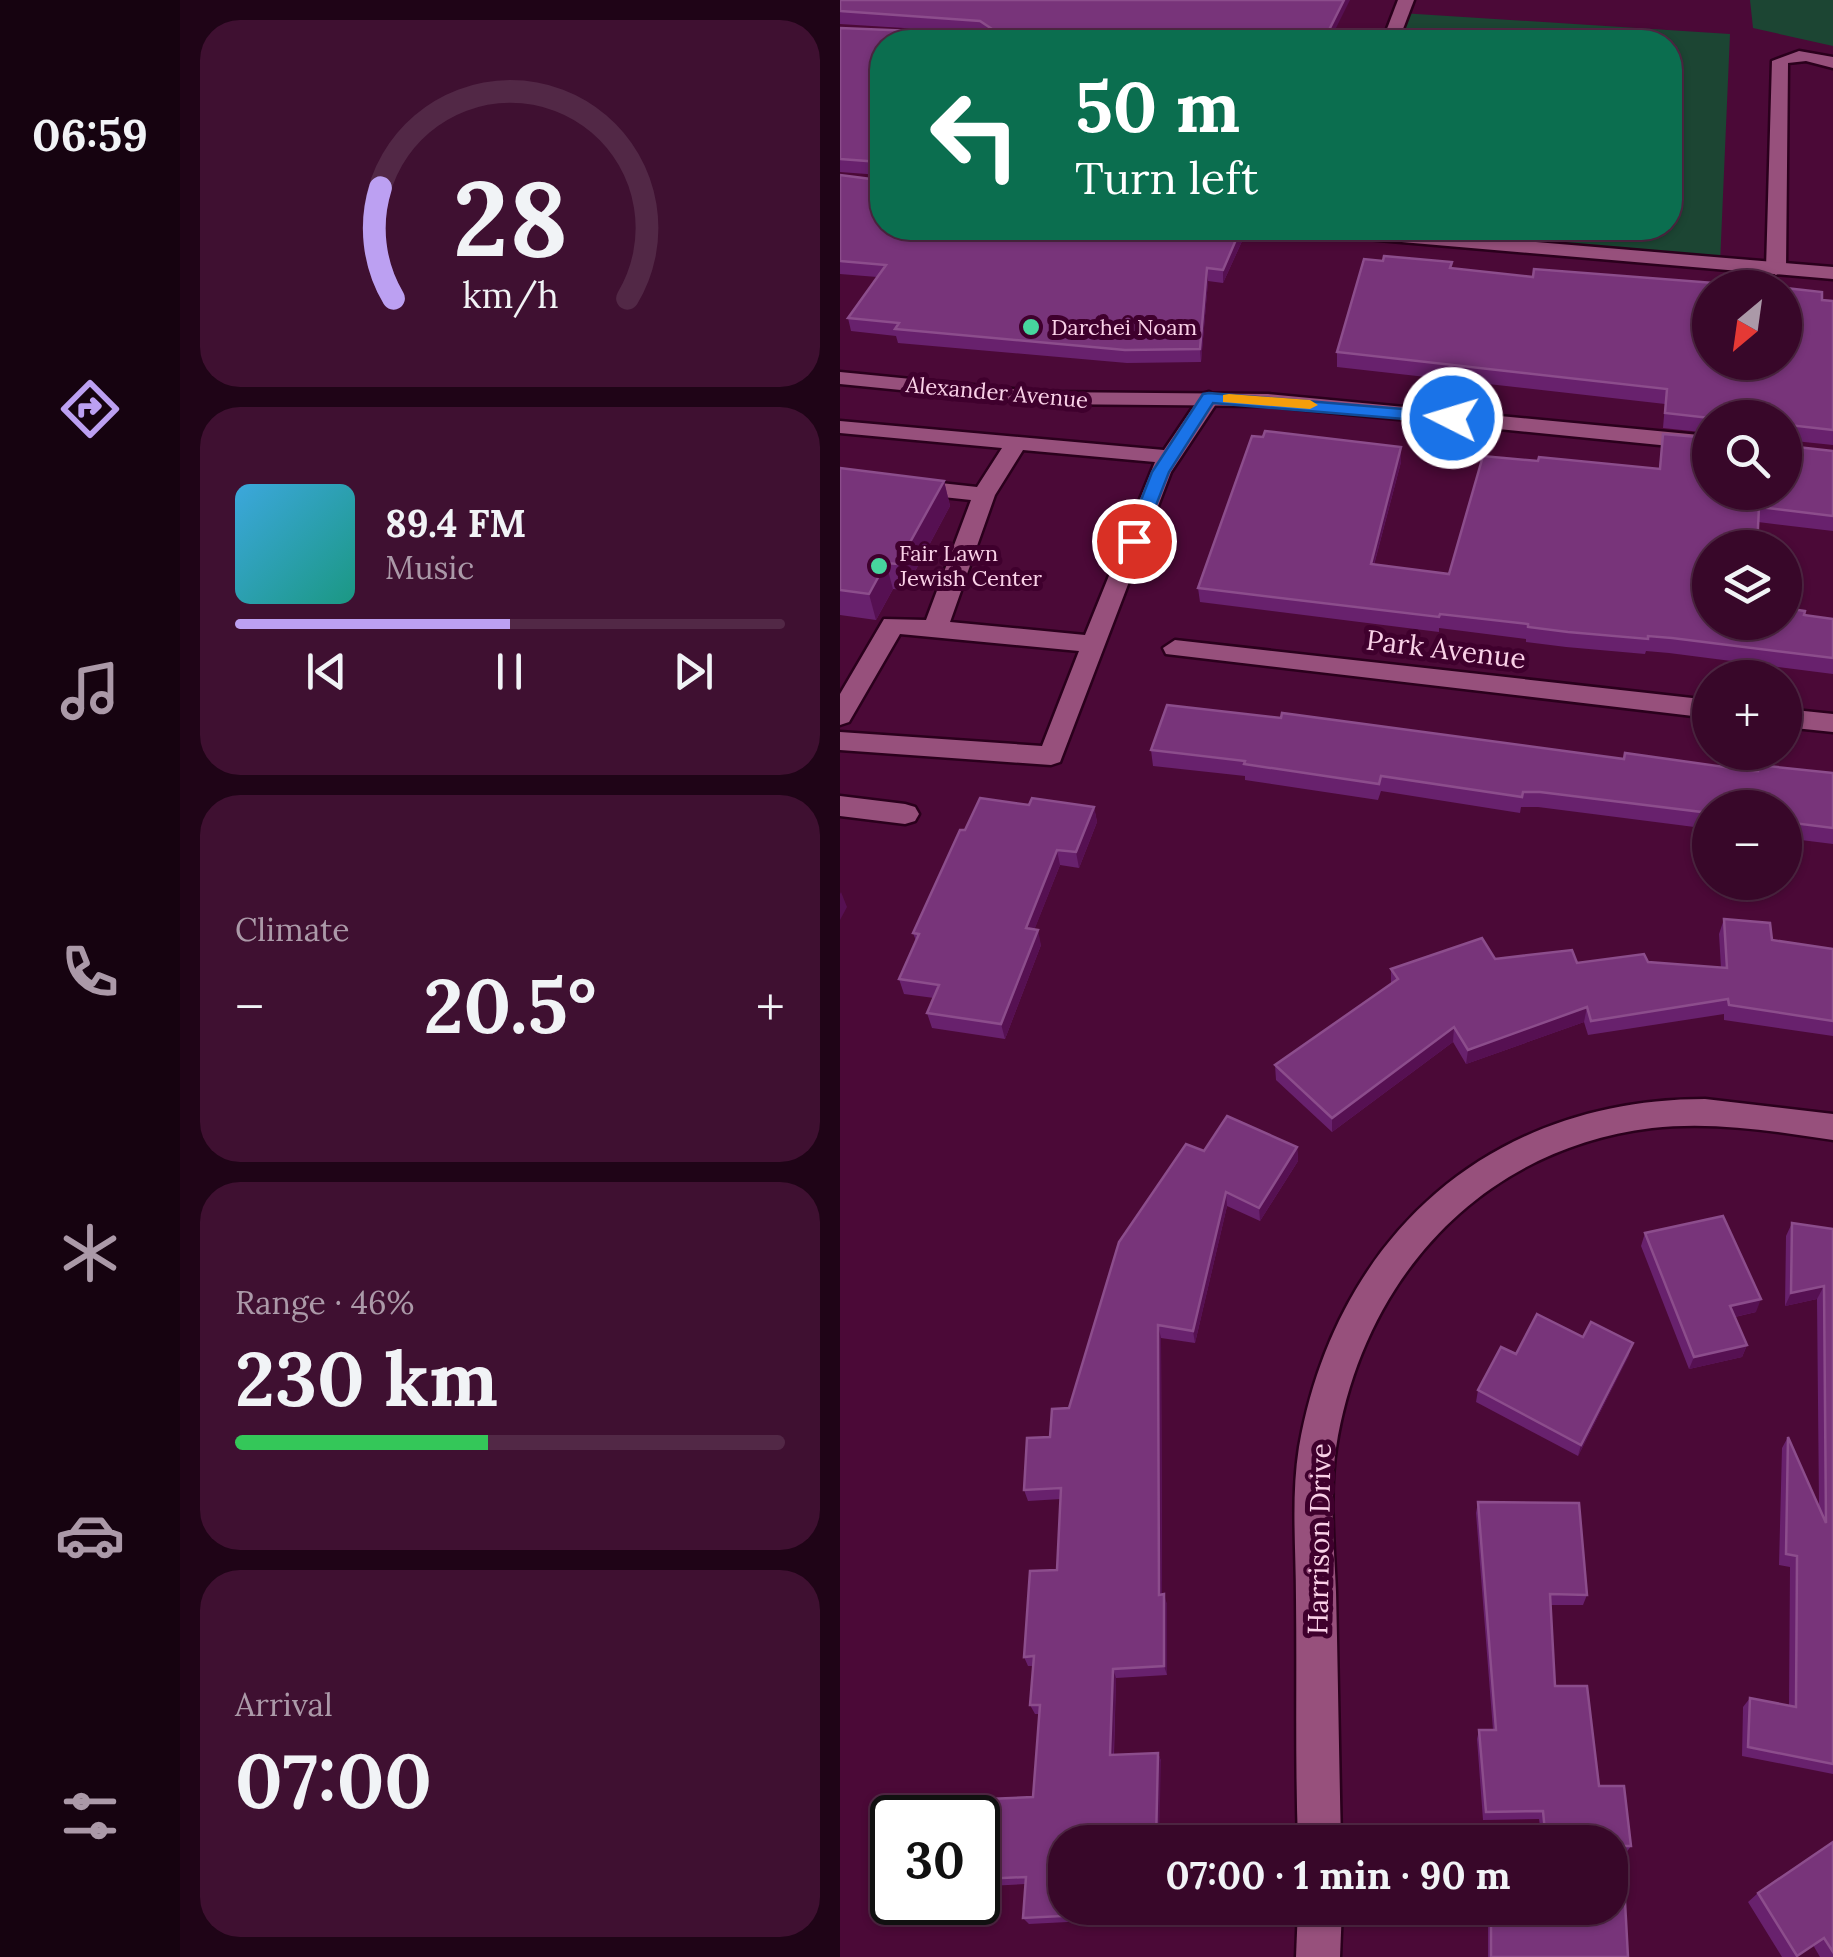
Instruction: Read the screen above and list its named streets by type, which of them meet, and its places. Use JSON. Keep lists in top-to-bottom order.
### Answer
{
  "streets": {
    "street": ["Alexander Avenue", "Park Avenue", "Harrison Drive"]
  },
  "places": ["Darchei Noam", "Fair Lawn Jewish Center"],
  "north": "bottom left",
  "page": {
    "tabs": "06:59",
    "turn": ["50 m", "Turn left"],
    "map_buttons": ["+", "−"],
    "song": ["89.4 FM", "Music"],
    "tile": [
      "Climate",
      ["Range · 46%", "230 km"],
      ["Arrival", "07:00"]
    ],
    "heat": ["−", "20.5°", "+"],
    "limit": "30",
    "trip": "07:00 · 1 min · 90 m",
    "gauge": ["28", "km/h"]
  }
}
